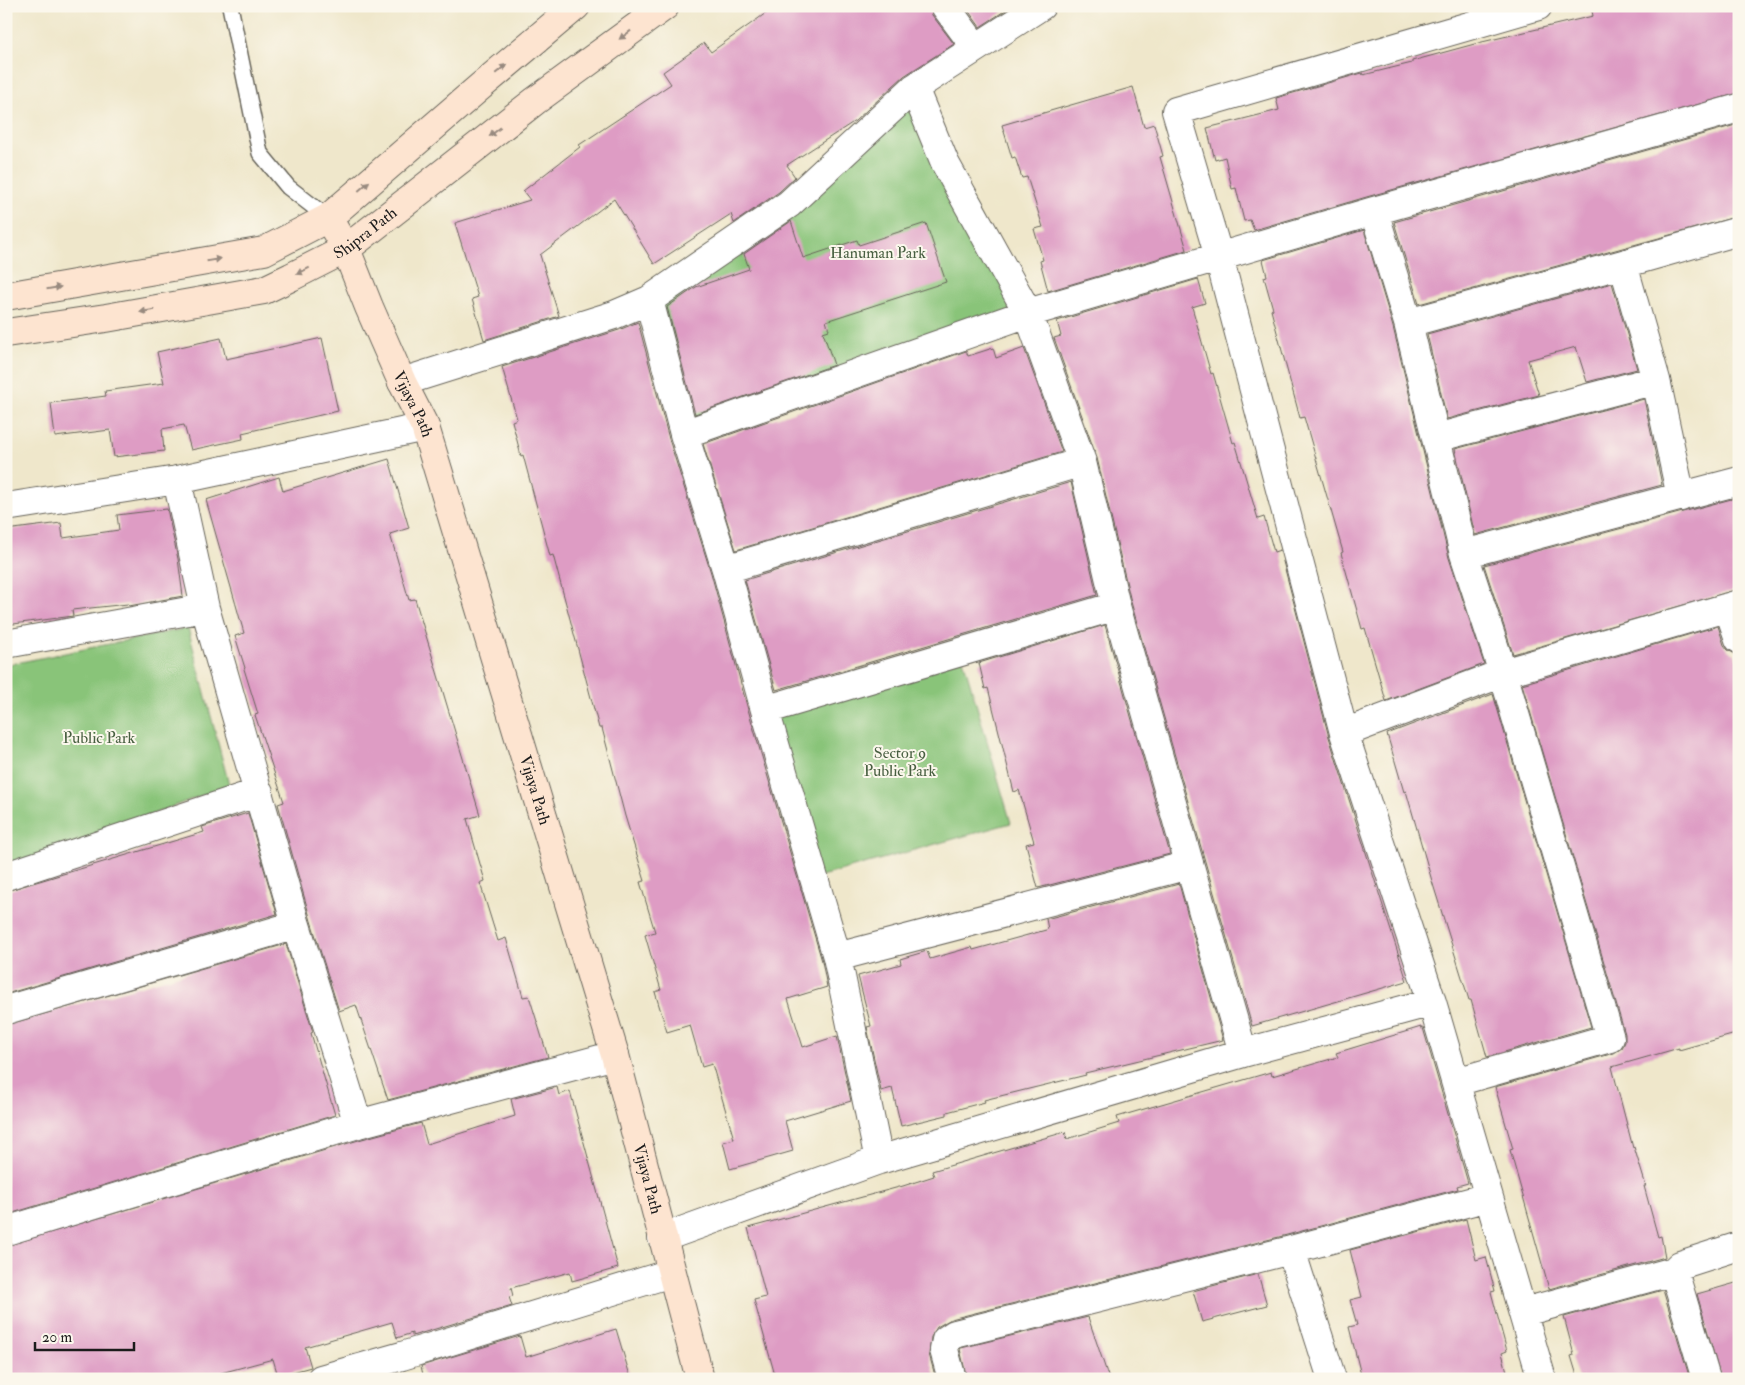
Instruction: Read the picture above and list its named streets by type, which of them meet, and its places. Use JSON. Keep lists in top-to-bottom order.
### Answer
{
  "streets": {
    "street": ["Shipra Path", "Vijaya Path"]
  },
  "crossings": [
    ["Shipra Path", "Vijaya Path"]
  ],
  "parks": ["Hanuman Park", "Public Park", "Sector 9 Public Park"],
  "scale_bar": "20 m"
}
